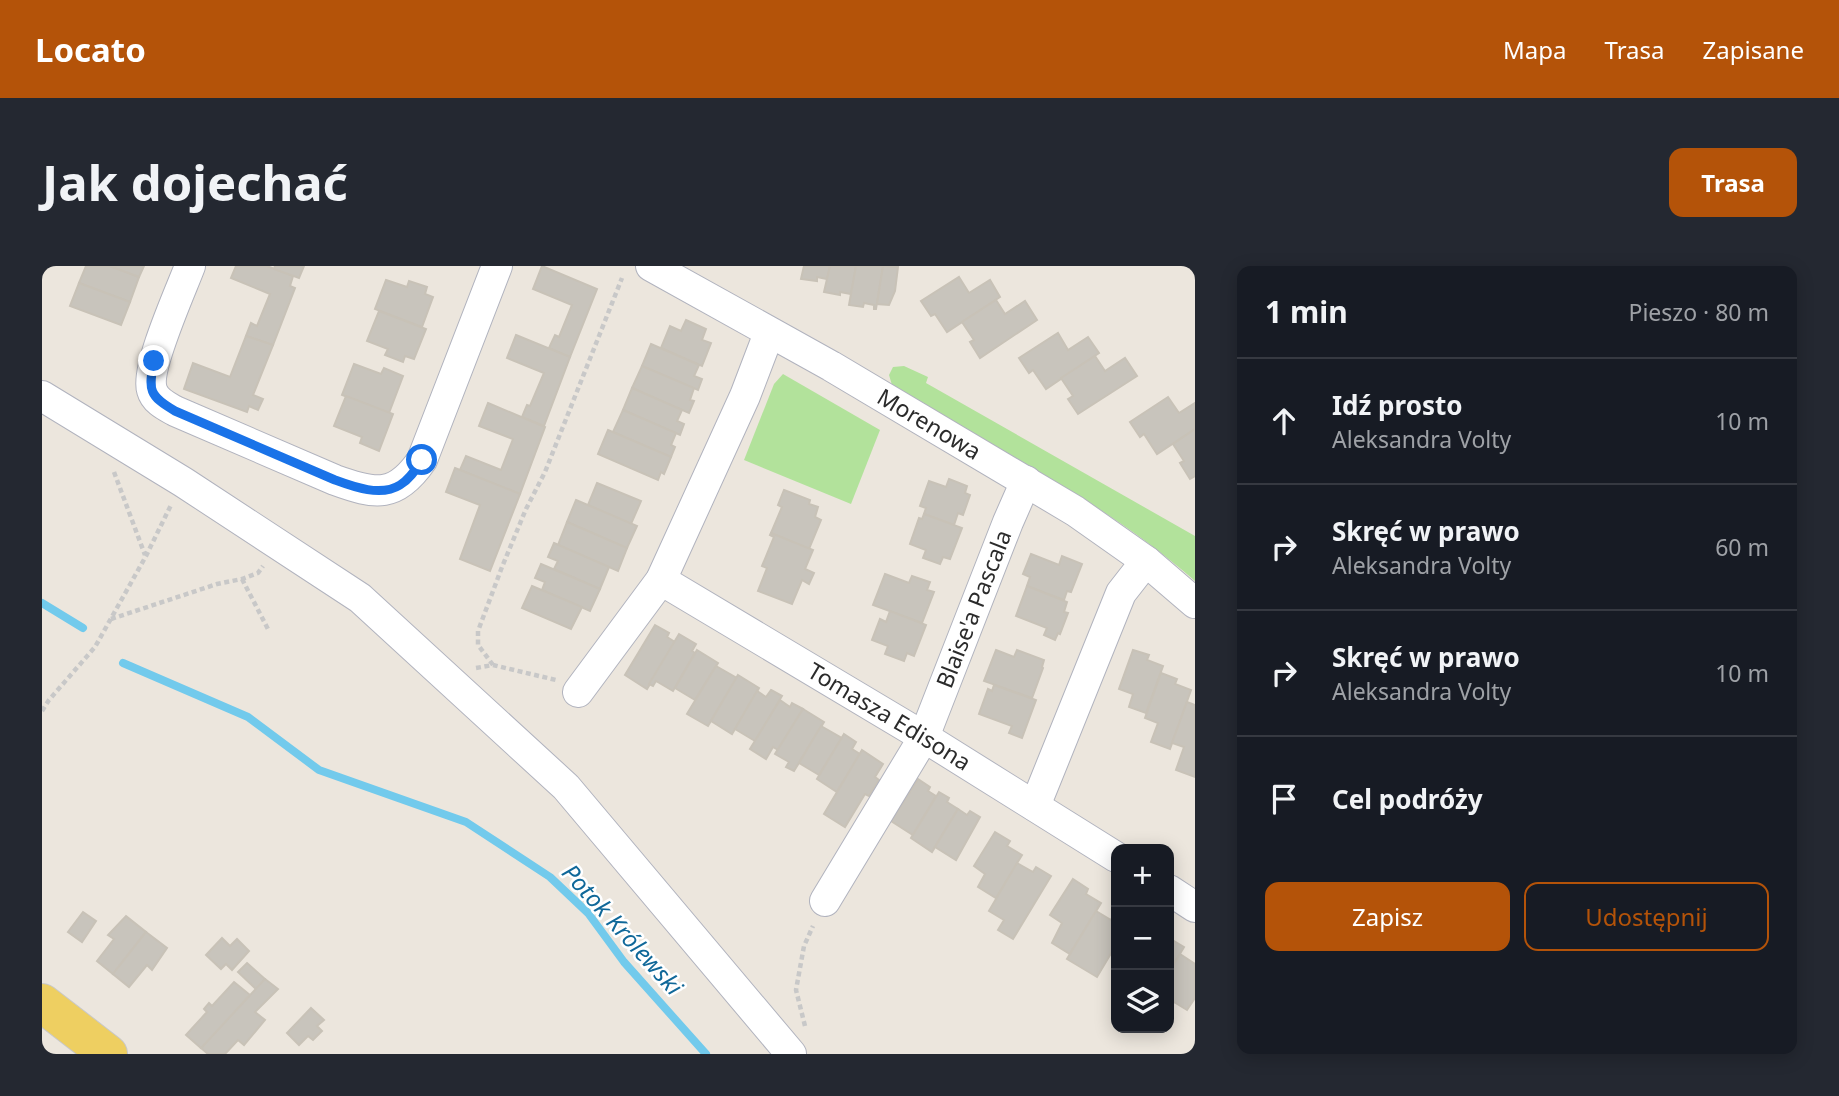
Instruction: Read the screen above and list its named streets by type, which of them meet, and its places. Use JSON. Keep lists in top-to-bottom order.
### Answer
{
  "streets": {
    "street": ["Morenowa", "Blaise'a Pascala", "Tomasza Edisona"]
  },
  "crossings": [
    ["Morenowa", "Blaise'a Pascala"],
    ["Blaise'a Pascala", "Tomasza Edisona"]
  ],
  "water": ["Potok Królewski"],
  "page": {
    "header": "Locato",
    "nav": ["Mapa", "Trasa", "Zapisane"],
    "buttons": [
      "Trasa",
      ["Zapisz", "Udostępnij"]
    ],
    "title": "Jak dojechać",
    "heading": ["1 min", "Pieszo · 80 m"],
    "list": [
      ["Idź prosto", "Aleksandra Volty", "10 m"],
      ["Skręć w prawo", "Aleksandra Volty", "60 m"],
      ["Skręć w prawo", "Aleksandra Volty", "10 m"],
      "Cel podróży"
    ],
    "map_buttons": ["+", "−"]
  }
}
